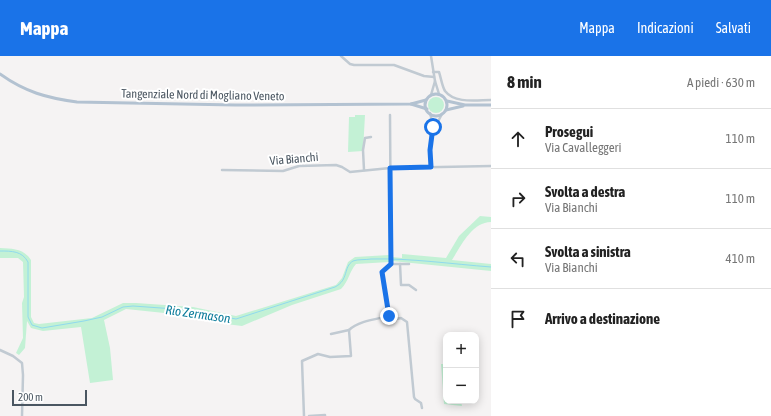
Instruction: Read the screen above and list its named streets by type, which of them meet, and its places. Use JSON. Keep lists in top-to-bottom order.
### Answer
{
  "streets": {
    "main road": ["Tangenziale Nord di Mogliano Veneto"],
    "street": ["Via Bianchi"]
  },
  "water": ["Rio Zermason"],
  "scale_bar": "200 m",
  "page": {
    "header": "Mappa",
    "nav": ["Mappa", "Indicazioni", "Salvati"],
    "heading": ["8 min", "A piedi · 630 m"],
    "list": [
      ["Prosegui", "Via Cavalleggeri", "110 m"],
      ["Svolta a destra", "Via Bianchi", "110 m"],
      ["Svolta a sinistra", "Via Bianchi", "410 m"],
      "Arrivo a destinazione"
    ],
    "map_buttons": ["+", "−"],
    "scale": "200 m"
  }
}
